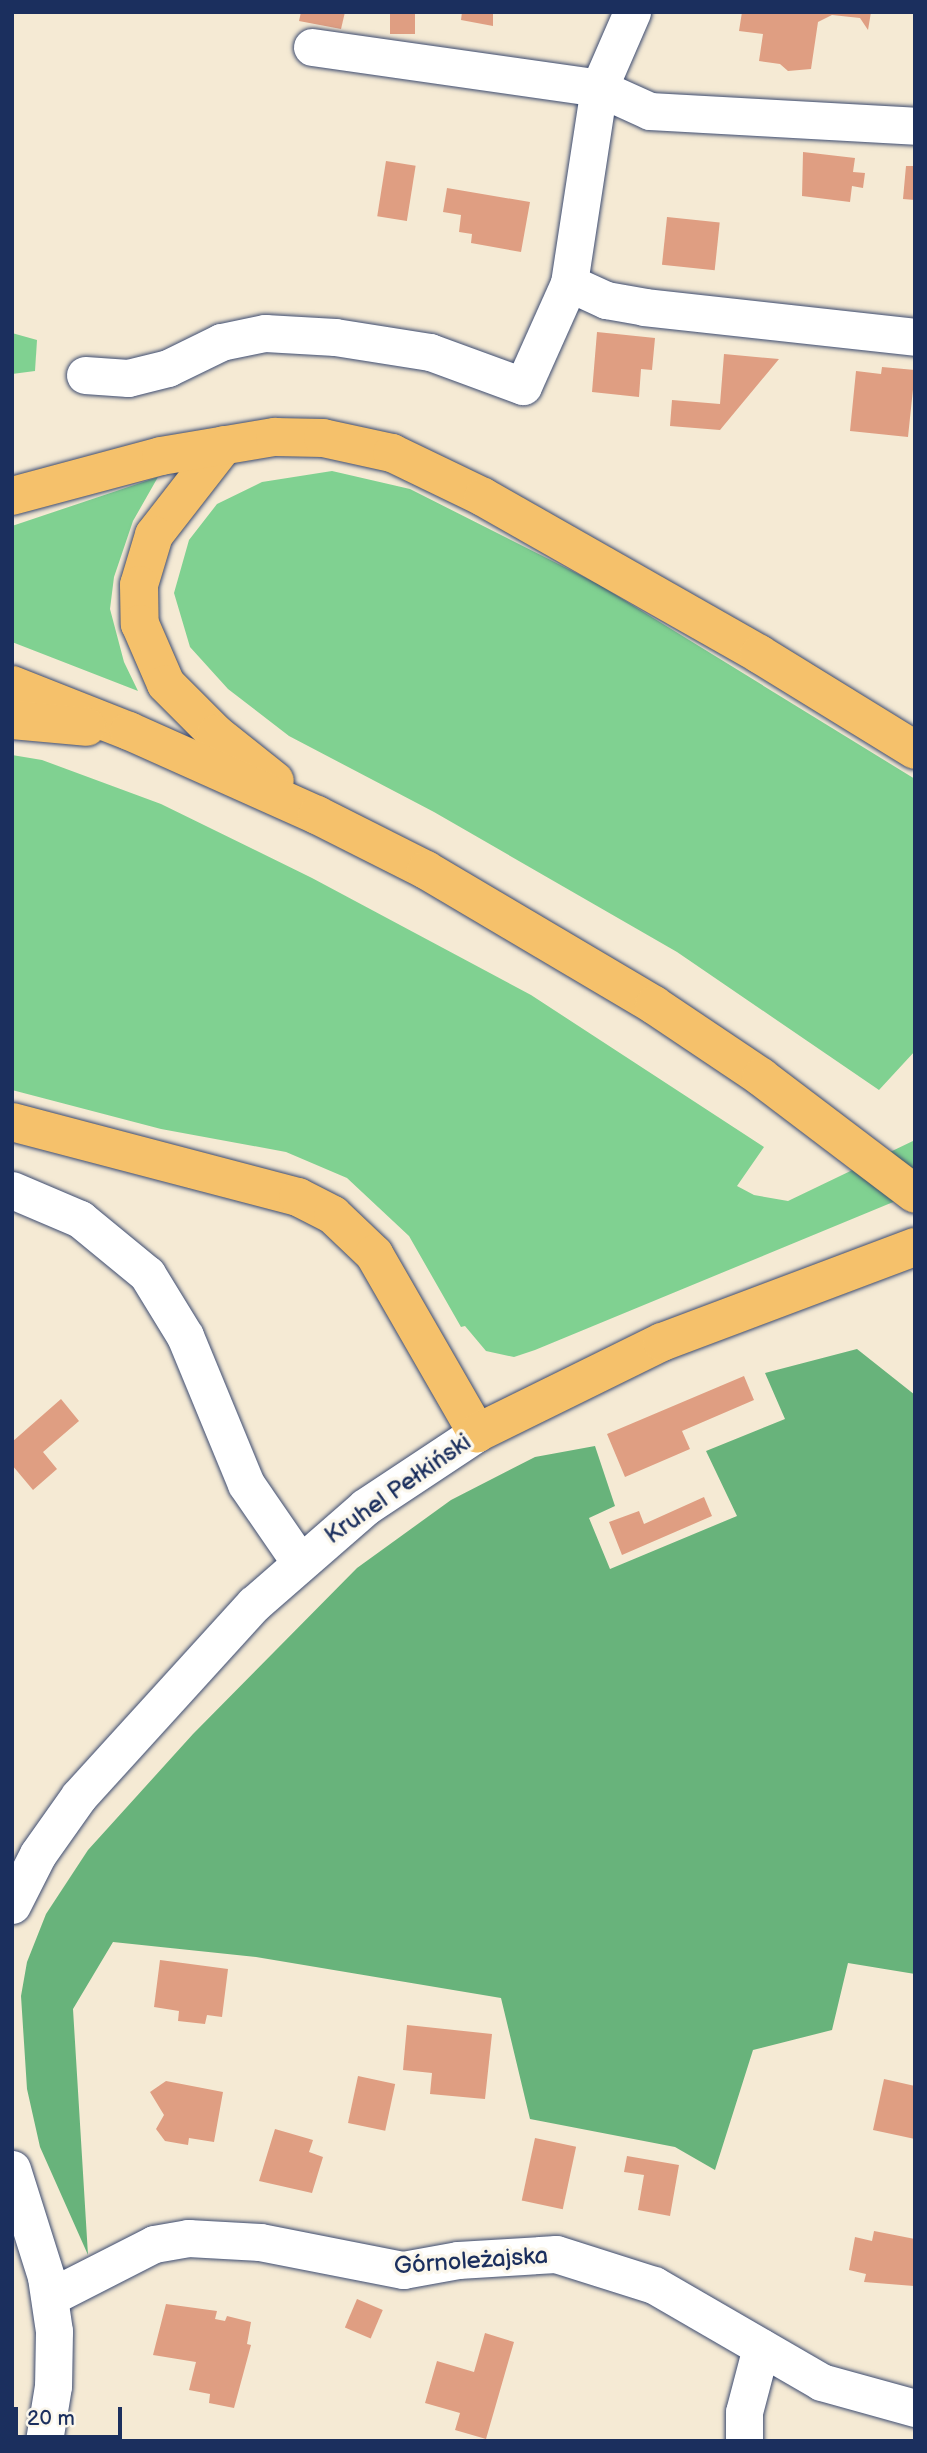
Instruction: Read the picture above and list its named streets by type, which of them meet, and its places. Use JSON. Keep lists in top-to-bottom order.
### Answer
{
  "streets": {
    "main road": ["Kruhel Pełkiński"],
    "street": ["Górnoleżajska"]
  },
  "scale_bar": "20 m"
}
